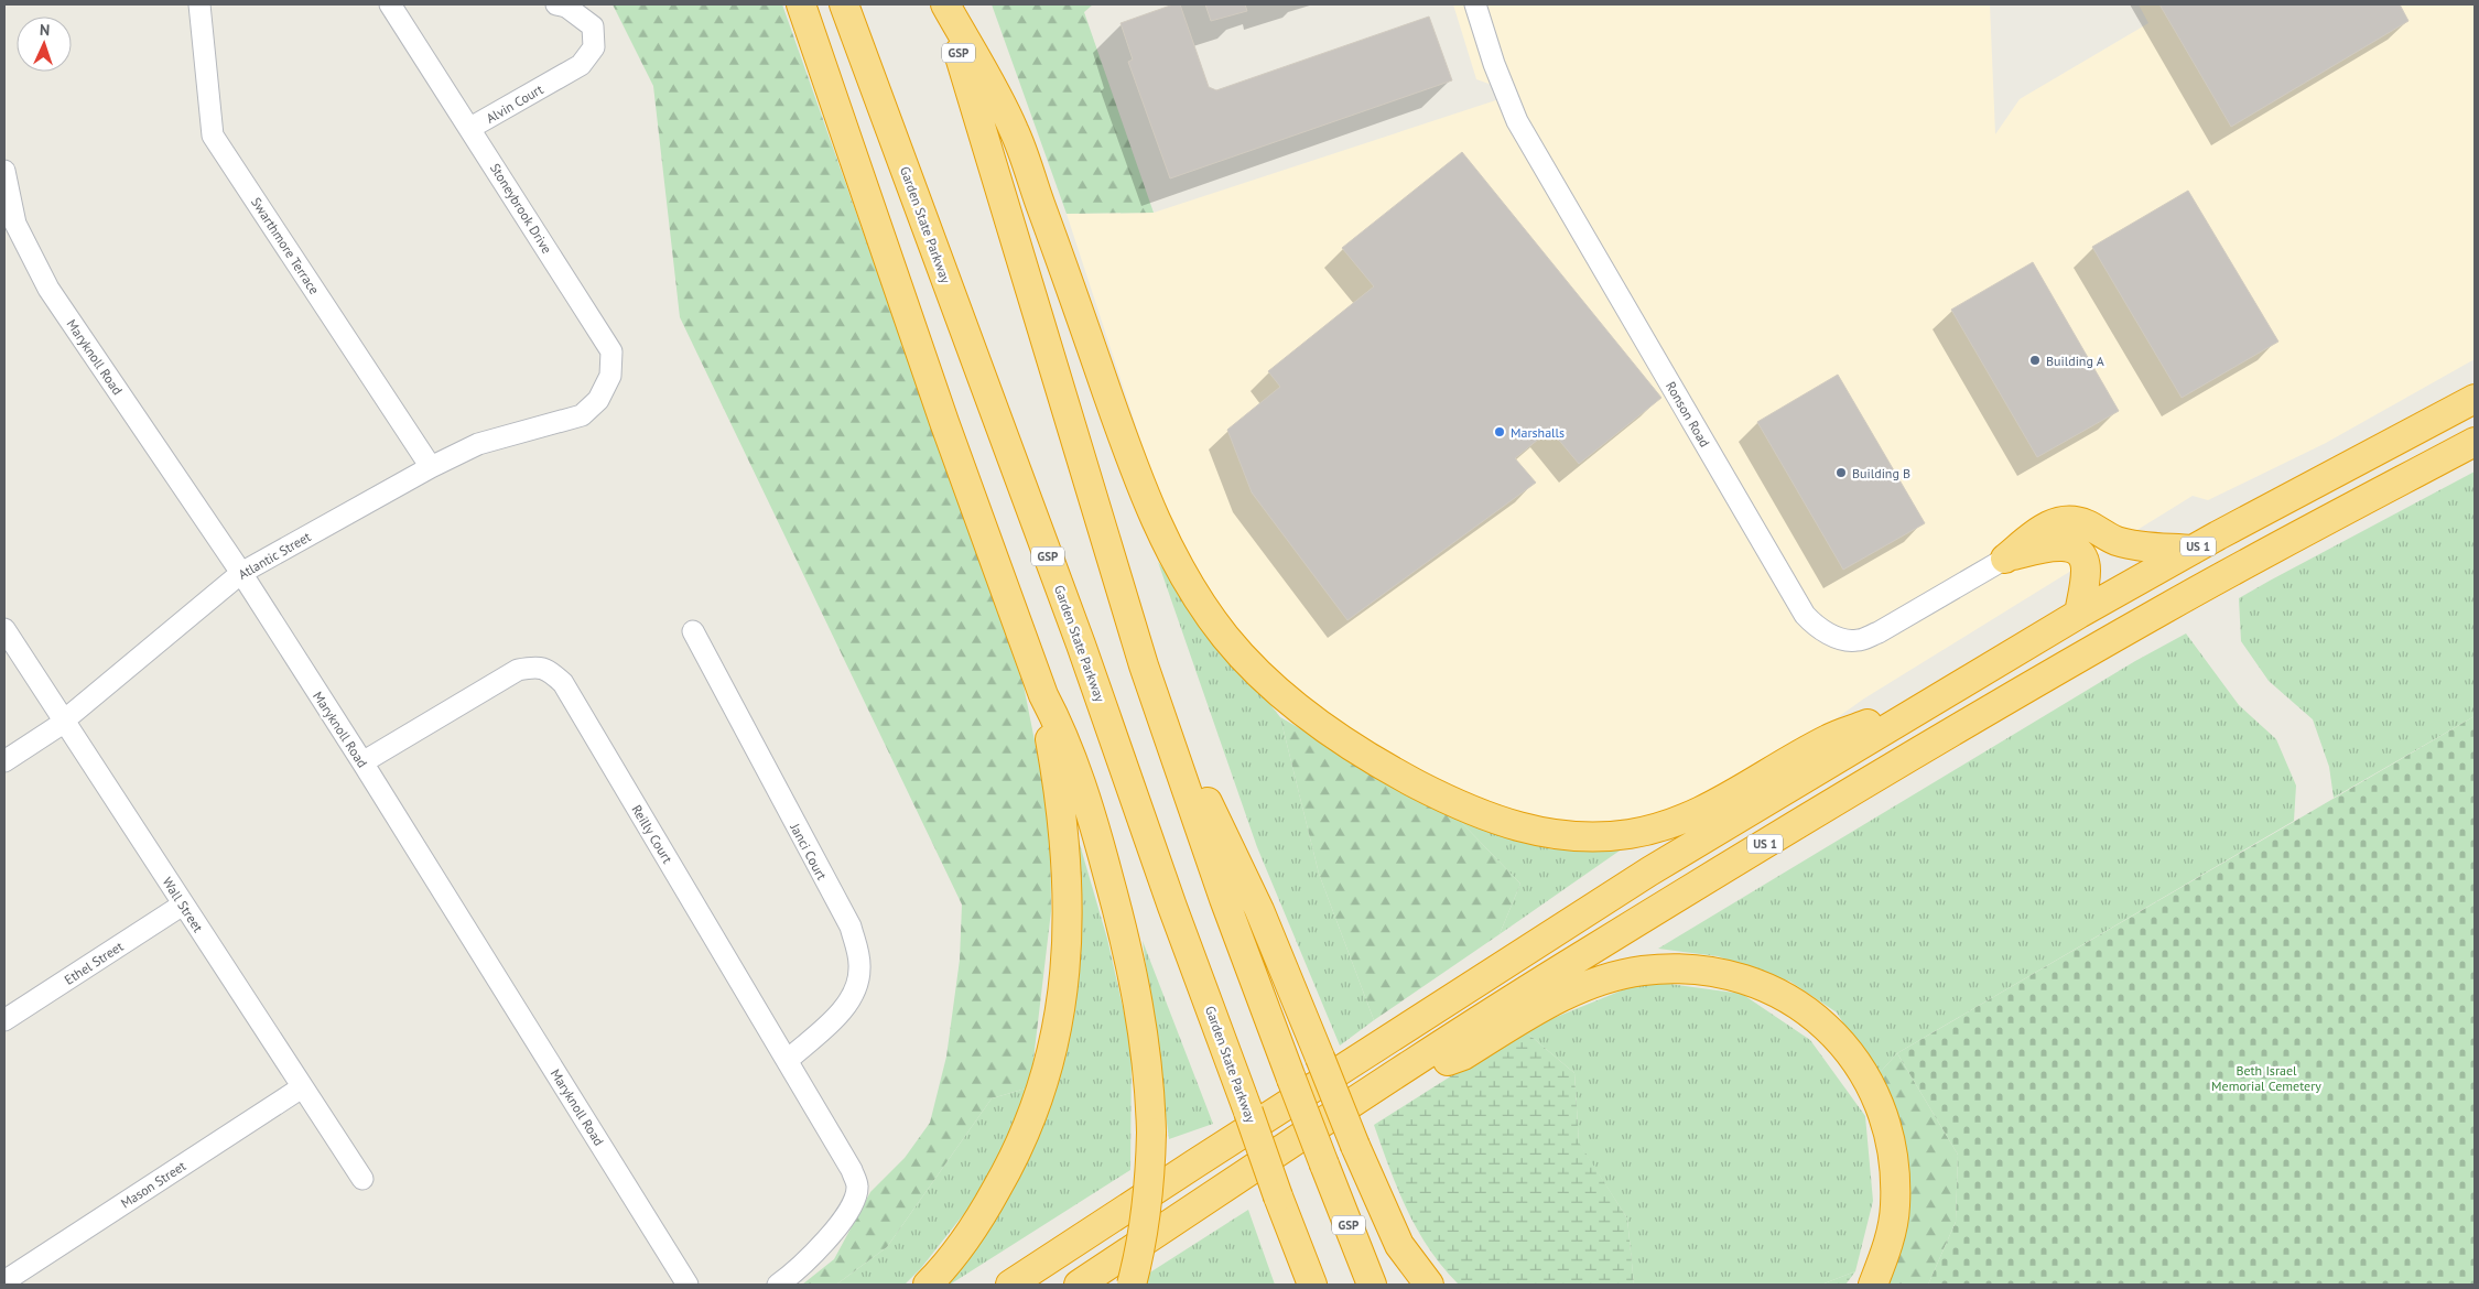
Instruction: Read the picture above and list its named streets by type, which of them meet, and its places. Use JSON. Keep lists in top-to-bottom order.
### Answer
{
  "streets": {
    "highway": ["GSP", "Garden State Parkway", "US 1"],
    "street": [
      "Alvin Court",
      "Stoneybrook Drive",
      "Swarthmore Terrace",
      "Maryknoll Road",
      "Ronson Road",
      "Atlantic Street",
      "Reilly Court",
      "Janci Court",
      "Wall Street",
      "Ethel Street",
      "Mason Street"
    ]
  },
  "crossings": [
    ["Alvin Court", "Stoneybrook Drive"],
    ["Stoneybrook Drive", "Atlantic Street"],
    ["Swarthmore Terrace", "Atlantic Street"],
    ["Maryknoll Road", "Atlantic Street"],
    ["Maryknoll Road", "Reilly Court"],
    ["Atlantic Street", "Wall Street"],
    ["Reilly Court", "Janci Court"],
    ["Wall Street", "Ethel Street"],
    ["Wall Street", "Mason Street"]
  ],
  "parks": ["Beth Israel Memorial Cemetery"],
  "places": ["Building A", "Marshalls", "Building B"],
  "north": "top"
}
